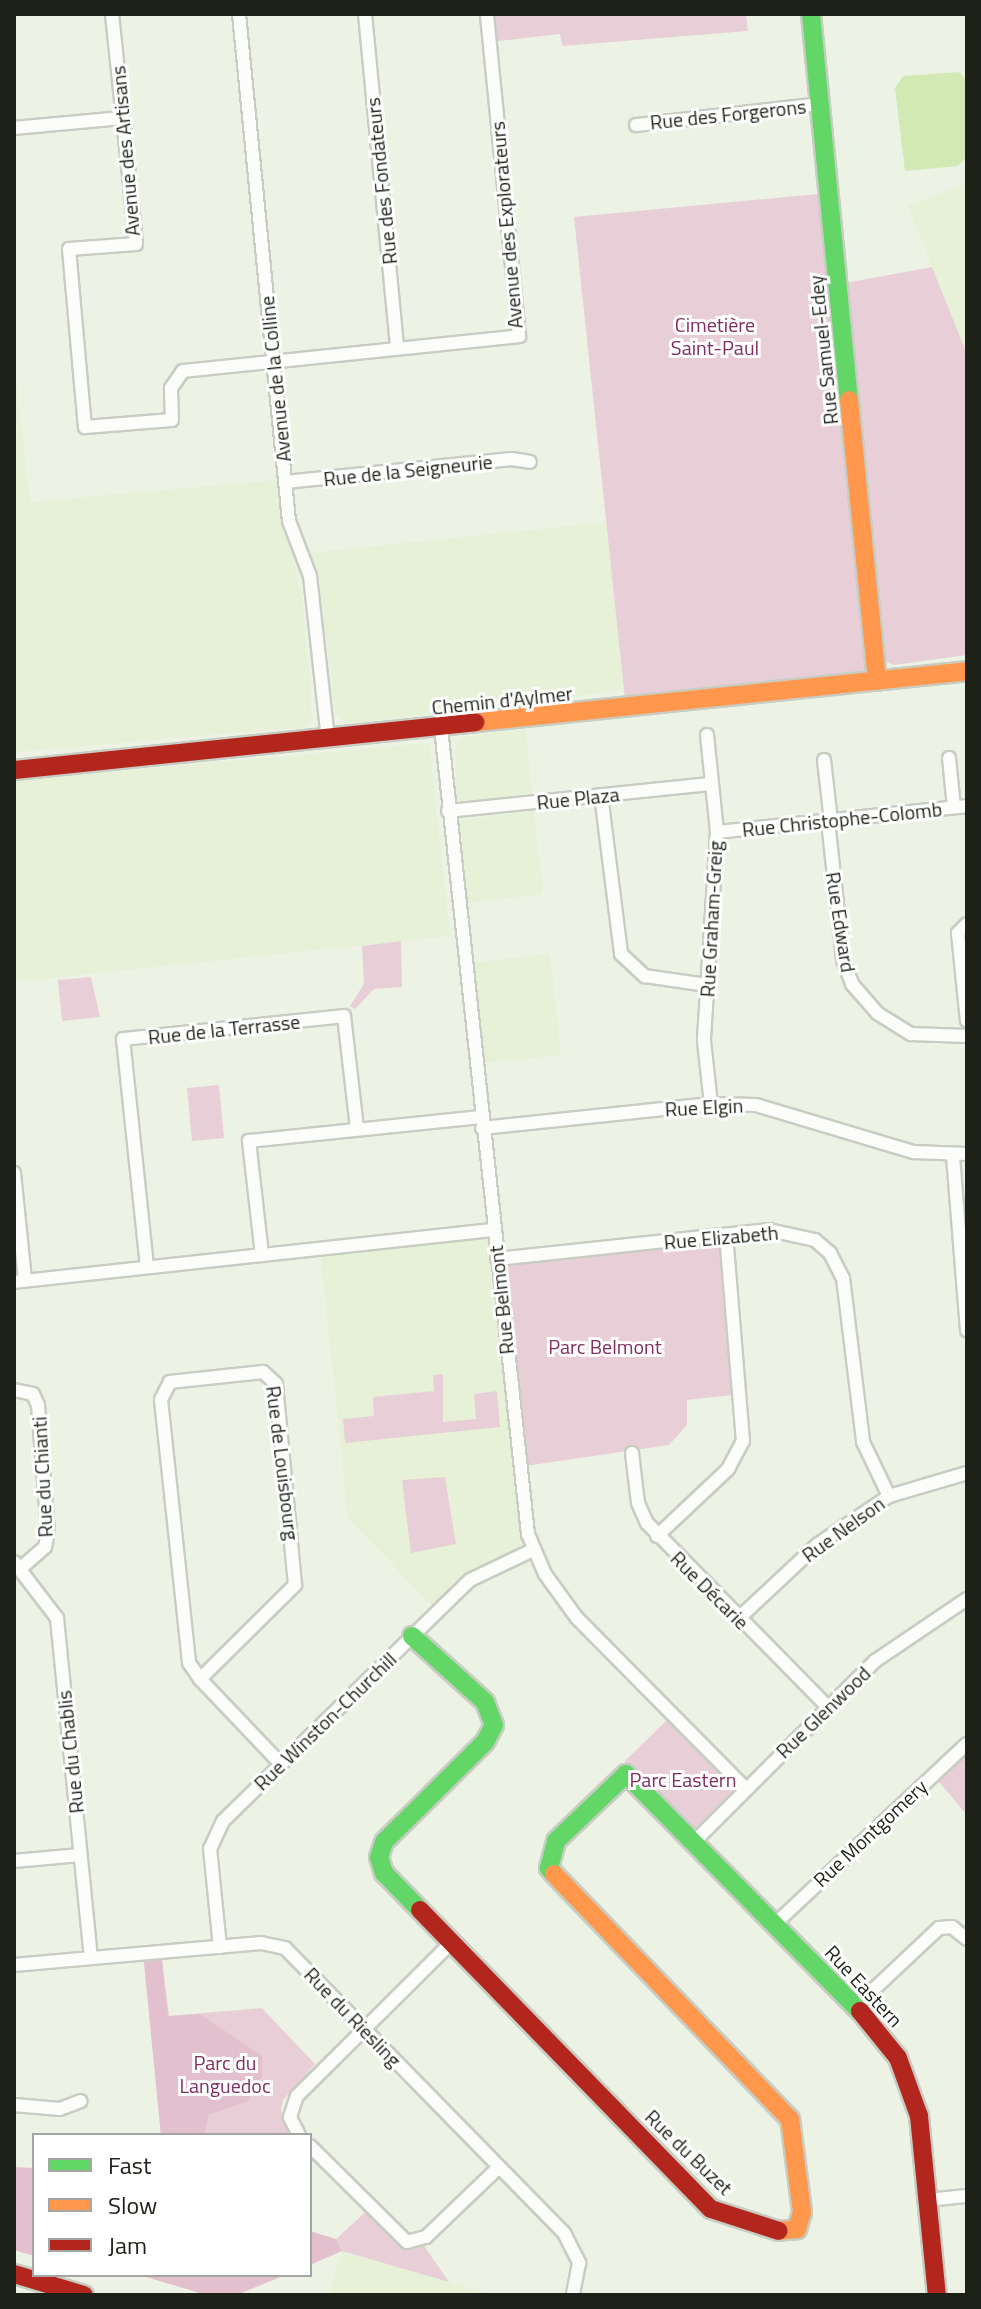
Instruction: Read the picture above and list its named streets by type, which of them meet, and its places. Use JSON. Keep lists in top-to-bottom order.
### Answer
{
  "streets": {
    "street": [
      "Rue des Forgerons",
      "Avenue des Artisans",
      "Rue des Fondateurs",
      "Avenue des Explorateurs",
      "Rue Samuel-Edey",
      "Avenue de la Colline",
      "Rue de la Seigneurie",
      "Chemin d'Aylmer",
      "Rue Plaza",
      "Rue Christophe-Colomb",
      "Rue Graham-Greig",
      "Rue Edward",
      "Rue de la Terrasse",
      "Rue Elgin",
      "Rue Elizabeth",
      "Rue Belmont",
      "Rue de Louisbourg",
      "Rue du Chianti",
      "Rue Nelson",
      "Rue Décarie",
      "Rue Glenwood",
      "Rue Winston-Churchill",
      "Rue du Chablis",
      "Rue Montgomery",
      "Rue Eastern",
      "Rue du Riesling",
      "Rue du Buzet"
    ]
  },
  "crossings": [
    ["Rue des Forgerons", "Rue Samuel-Edey"],
    ["Avenue des Artisans", "Avenue des Explorateurs"],
    ["Avenue des Artisans", "Avenue de la Colline"],
    ["Rue des Fondateurs", "Avenue des Explorateurs"],
    ["Avenue des Explorateurs", "Avenue de la Colline"],
    ["Rue Samuel-Edey", "Chemin d'Aylmer"],
    ["Avenue de la Colline", "Rue de la Seigneurie"],
    ["Avenue de la Colline", "Chemin d'Aylmer"],
    ["Chemin d'Aylmer", "Rue Belmont"],
    ["Rue Plaza", "Rue Graham-Greig"],
    ["Rue Plaza", "Rue Belmont"],
    ["Rue Christophe-Colomb", "Rue Graham-Greig"],
    ["Rue Christophe-Colomb", "Rue Edward"],
    ["Rue Graham-Greig", "Rue Elgin"],
    ["Rue de la Terrasse", "Rue Elgin"],
    ["Rue Elgin", "Rue Belmont"],
    ["Rue Elizabeth", "Rue Belmont"],
    ["Rue Elizabeth", "Rue Nelson"],
    ["Rue Belmont", "Rue Glenwood"],
    ["Rue Belmont", "Rue Winston-Churchill"],
    ["Rue de Louisbourg", "Rue Winston-Churchill"],
    ["Rue du Chianti", "Rue du Chablis"],
    ["Rue Nelson", "Rue Décarie"],
    ["Rue Décarie", "Rue Glenwood"],
    ["Rue Glenwood", "Rue Eastern"],
    ["Rue Winston-Churchill", "Rue du Riesling"],
    ["Rue Winston-Churchill", "Rue du Buzet"],
    ["Rue du Chablis", "Rue du Riesling"],
    ["Rue Montgomery", "Rue Eastern"],
    ["Rue Eastern", "Rue du Buzet"]
  ],
  "parks": [
    "Cimetière Saint-Paul",
    "Parc Belmont",
    "Parc Eastern",
    "Parc du Languedoc"
  ],
  "legend": ["Fast", "Slow", "Jam"]
}
